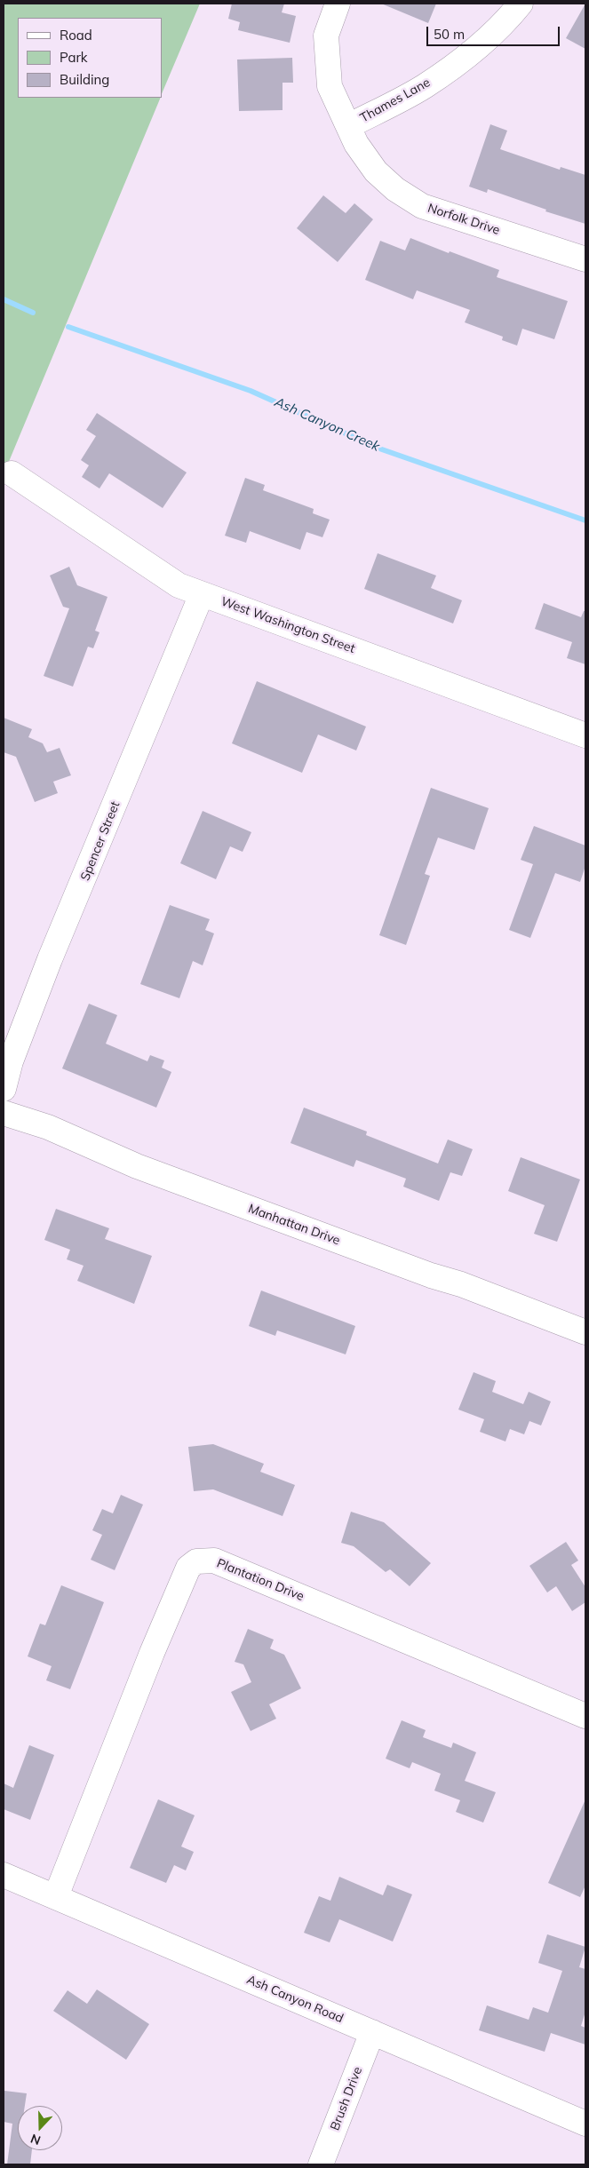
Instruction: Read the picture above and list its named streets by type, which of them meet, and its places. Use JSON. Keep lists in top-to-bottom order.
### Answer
{
  "streets": {
    "street": [
      "Thames Lane",
      "Norfolk Drive",
      "West Washington Street",
      "Spencer Street",
      "Manhattan Drive",
      "Plantation Drive",
      "Ash Canyon Road",
      "Brush Drive"
    ]
  },
  "crossings": [
    ["Thames Lane", "Norfolk Drive"],
    ["West Washington Street", "Spencer Street"],
    ["Plantation Drive", "Ash Canyon Road"],
    ["Ash Canyon Road", "Brush Drive"]
  ],
  "water": ["Ash Canyon Creek"],
  "legend": ["Road", "Park", "Building"],
  "scale_bar": "50 m",
  "north": "bottom"
}
